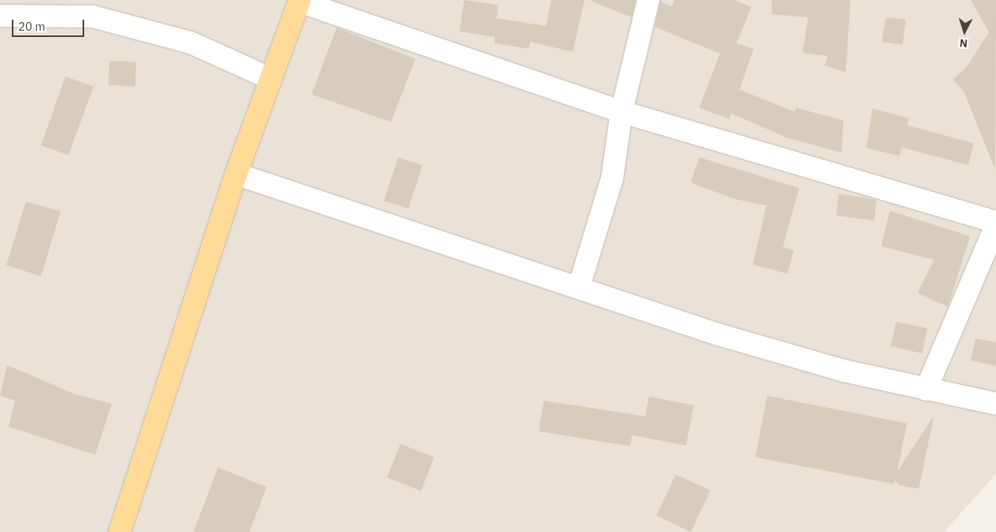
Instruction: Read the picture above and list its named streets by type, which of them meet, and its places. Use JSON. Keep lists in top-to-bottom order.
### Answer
{
  "scale_bar": "20 m",
  "north": "bottom"
}
